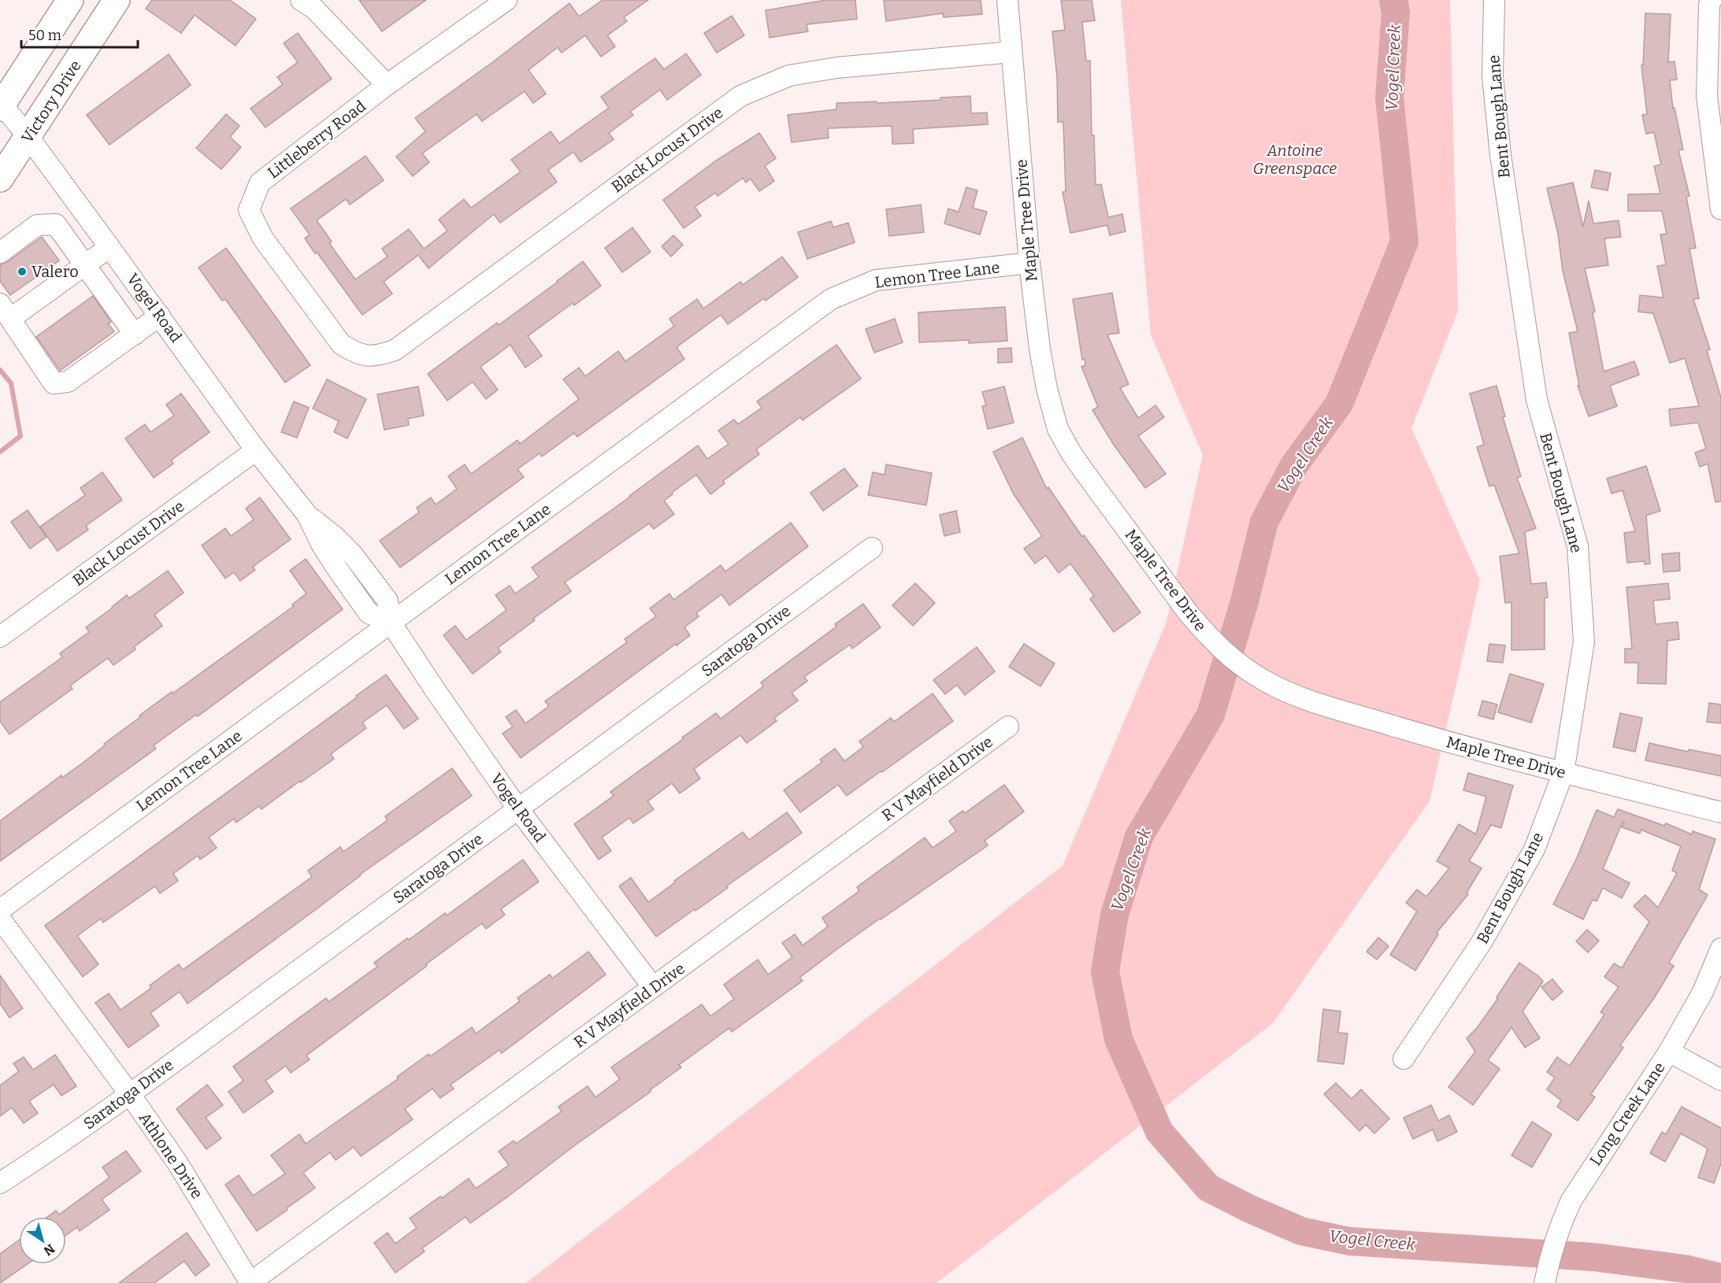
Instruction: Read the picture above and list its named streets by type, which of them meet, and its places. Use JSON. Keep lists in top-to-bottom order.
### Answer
{
  "streets": {
    "main road": ["Victory Drive"],
    "street": [
      "Bent Bough Lane",
      "Littleberry Road",
      "Black Locust Drive",
      "Maple Tree Drive",
      "Lemon Tree Lane",
      "Vogel Road",
      "Saratoga Drive",
      "R V Mayfield Drive",
      "Long Creek Lane",
      "Athlone Drive"
    ]
  },
  "crossings": [
    ["Victory Drive", "Vogel Road"],
    ["Bent Bough Lane", "Maple Tree Drive"],
    ["Littleberry Road", "Black Locust Drive"],
    ["Black Locust Drive", "Maple Tree Drive"],
    ["Black Locust Drive", "Vogel Road"],
    ["Maple Tree Drive", "Lemon Tree Lane"],
    ["Lemon Tree Lane", "Vogel Road"],
    ["Vogel Road", "Saratoga Drive"],
    ["Vogel Road", "R V Mayfield Drive"],
    ["Saratoga Drive", "Athlone Drive"],
    ["R V Mayfield Drive", "Athlone Drive"]
  ],
  "water": ["Vogel Creek"],
  "parks": ["Antoine Greenspace"],
  "places": ["Valero"],
  "scale_bar": "50 m",
  "north": "bottom right"
}
